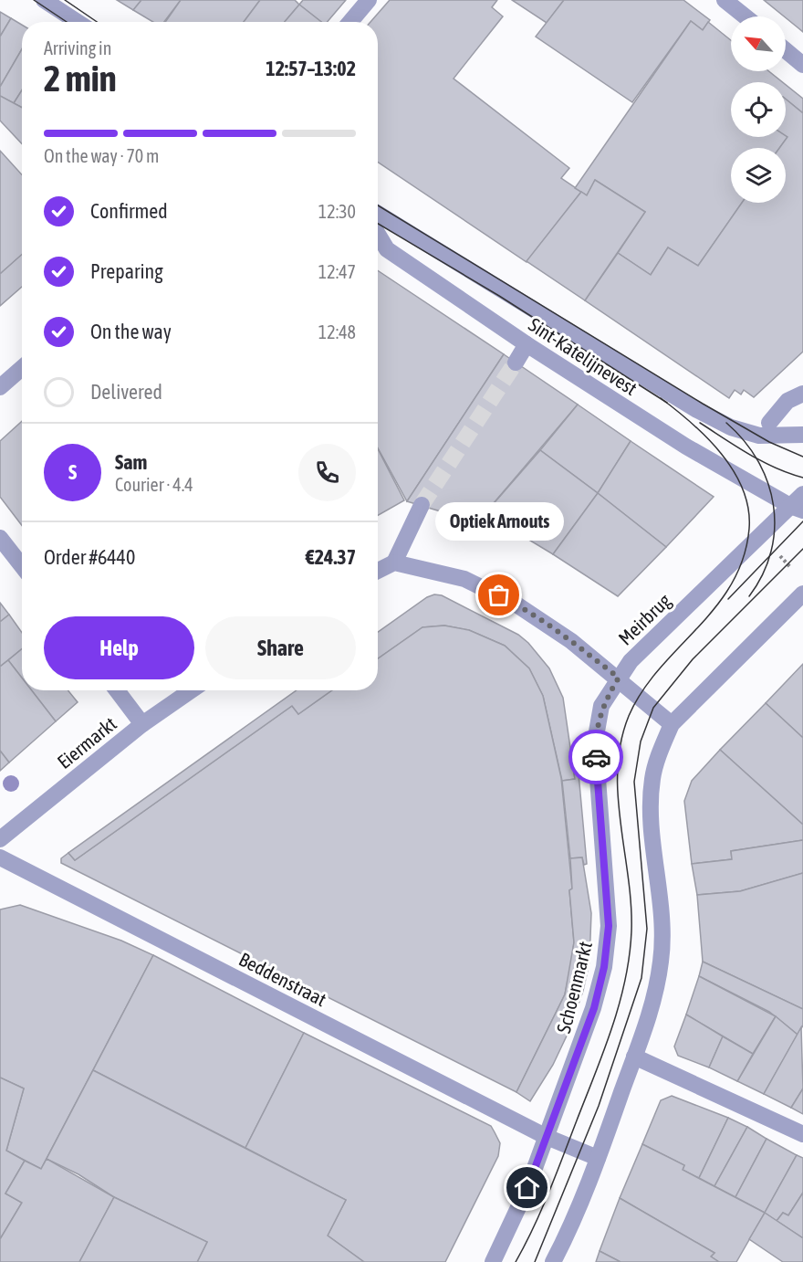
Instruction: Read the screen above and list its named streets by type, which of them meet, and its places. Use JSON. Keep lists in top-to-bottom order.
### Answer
{
  "streets": {
    "street": [
      "Sint-Katelijnevest",
      "Meirbrug",
      "Eiermarkt",
      "Beddenstraat",
      "Schoenmarkt"
    ]
  },
  "crossings": [
    ["Sint-Katelijnevest", "Meirbrug"],
    ["Meirbrug", "Schoenmarkt"],
    ["Beddenstraat", "Schoenmarkt"]
  ],
  "places": ["Optiek Arnouts"],
  "north": "top left",
  "page": {
    "heading": ["2 min", "Arriving in", "12:57–13:02"],
    "panel": [
      "Sam",
      "Courier · 4.4",
      "Order #6440",
      "€24.37"
    ],
    "bar": "On the way · 70 m",
    "list": [
      ["Confirmed", "12:30"],
      ["Preparing", "12:47"],
      ["On the way", "12:48"],
      "Delivered"
    ],
    "round": "S",
    "bubble": "Optiek Arnouts",
    "buttons": ["Help", "Share"]
  }
}
